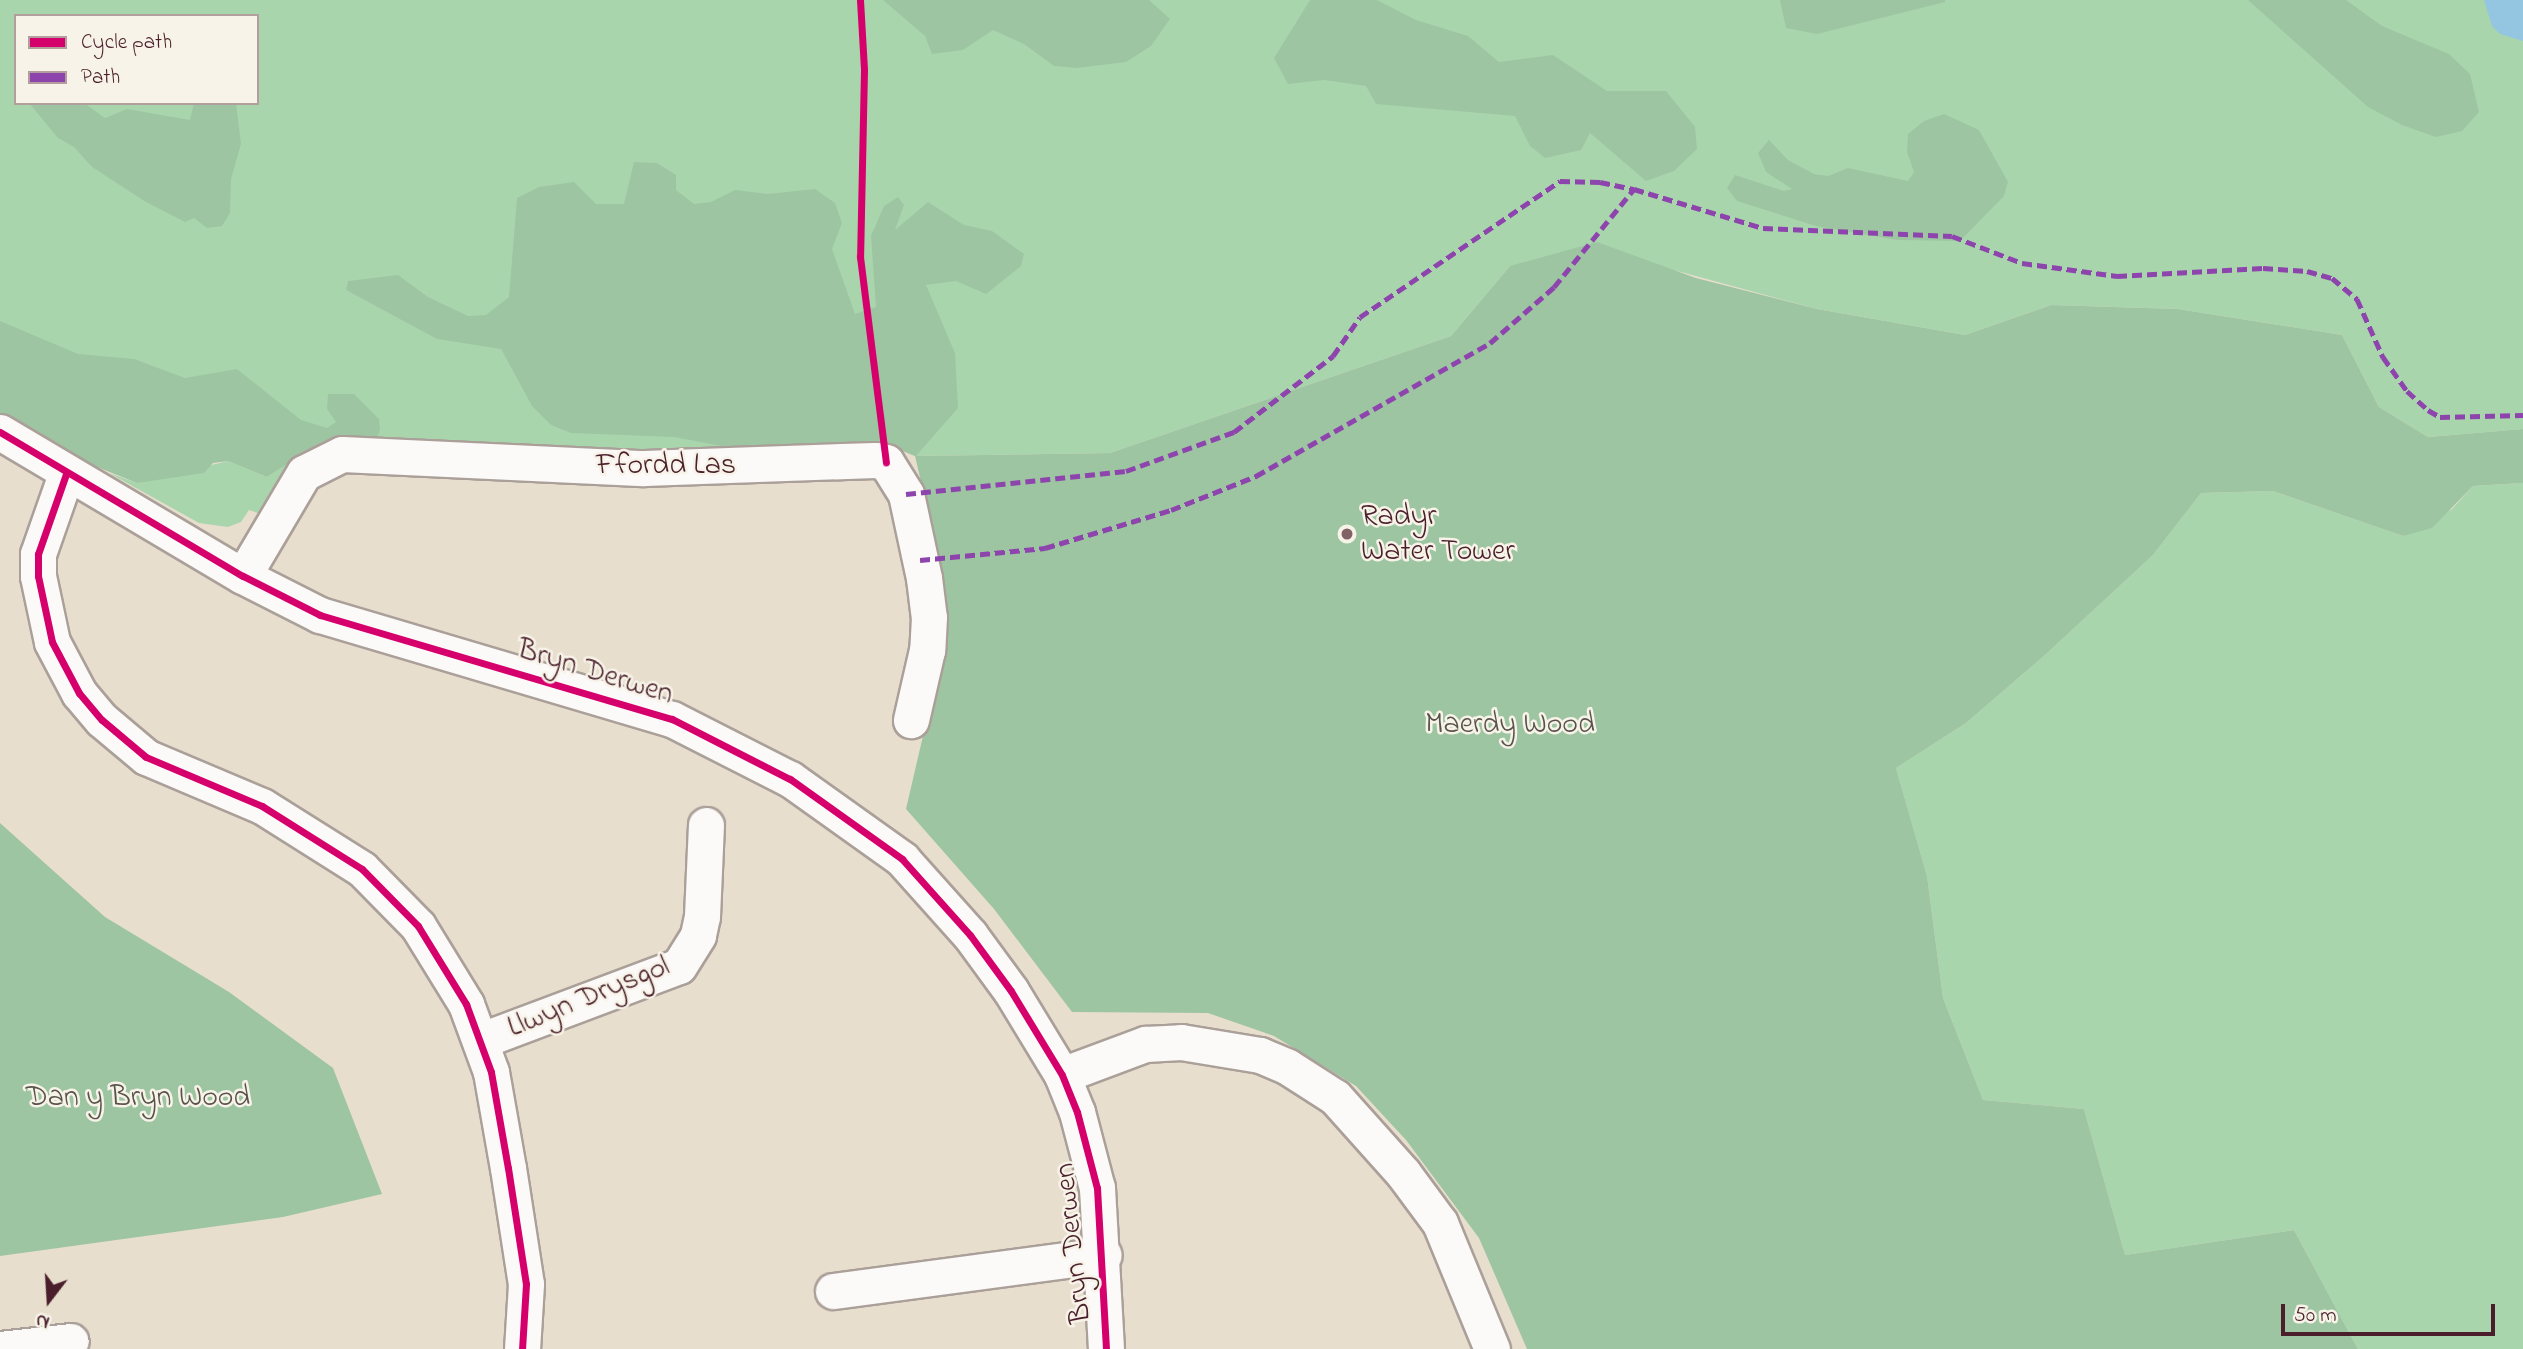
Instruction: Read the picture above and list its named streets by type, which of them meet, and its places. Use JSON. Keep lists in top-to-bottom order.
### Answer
{
  "streets": {
    "street": ["Ffordd Las", "Bryn Derwen", "Llwyn Drysgol"]
  },
  "crossings": [
    ["Ffordd Las", "Bryn Derwen"]
  ],
  "parks": ["Maerdy Wood", "Dan y Bryn Wood"],
  "places": ["Radyr Water Tower"],
  "legend": ["Cycle path", "Path"],
  "scale_bar": "50 m",
  "north": "bottom"
}
